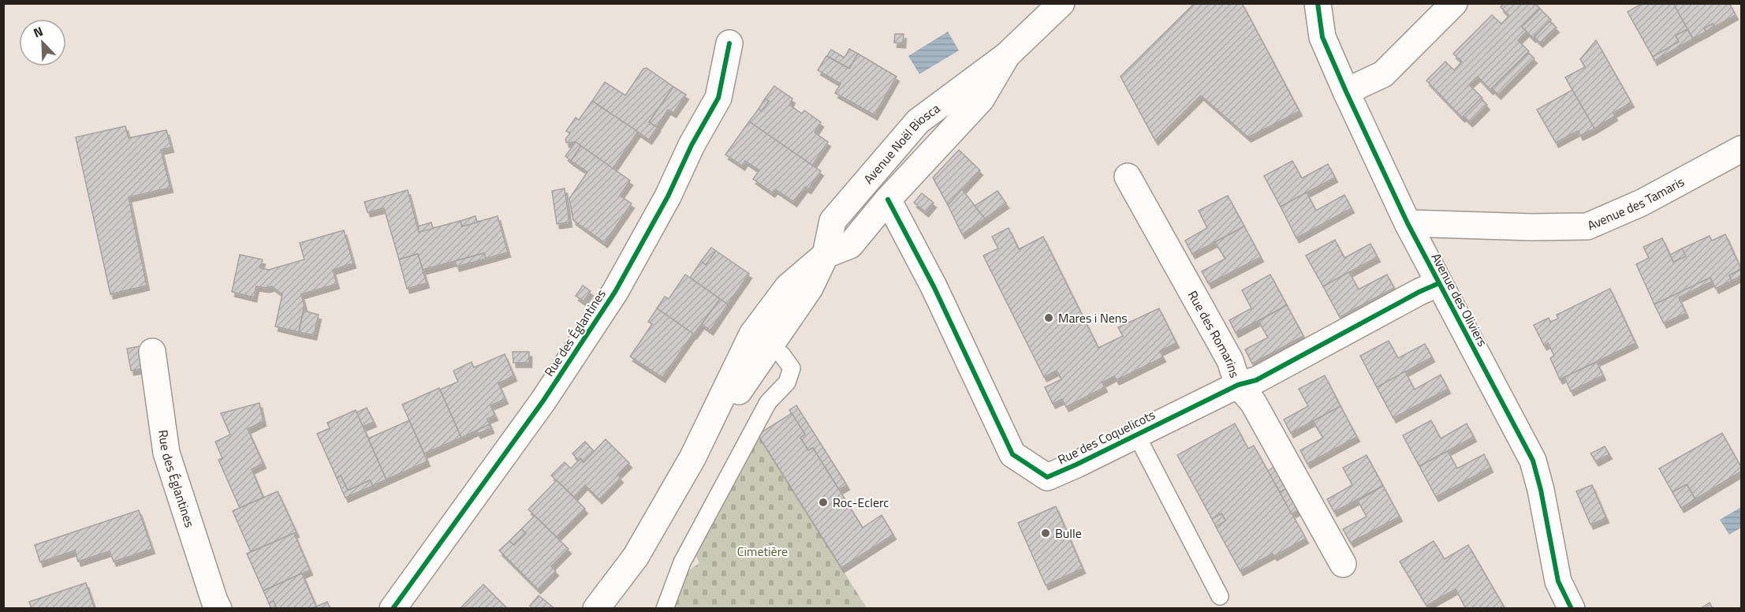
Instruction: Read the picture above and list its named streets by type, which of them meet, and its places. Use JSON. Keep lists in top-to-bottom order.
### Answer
{
  "streets": {
    "street": [
      "Avenue Noël Biosca",
      "Avenue des Tamaris",
      "Avenue des Oliviers",
      "Rue des Églantines",
      "Rue des Romarins",
      "Rue des Coquelicots"
    ]
  },
  "crossings": [
    ["Avenue Noël Biosca", "Rue des Coquelicots"],
    ["Avenue des Tamaris", "Avenue des Oliviers"],
    ["Avenue des Oliviers", "Rue des Coquelicots"],
    ["Rue des Romarins", "Rue des Coquelicots"]
  ],
  "parks": ["Cimetière"],
  "places": ["Mares i Nens", "Roc-Eclerc", "Bulle"],
  "north": "top left"
}
